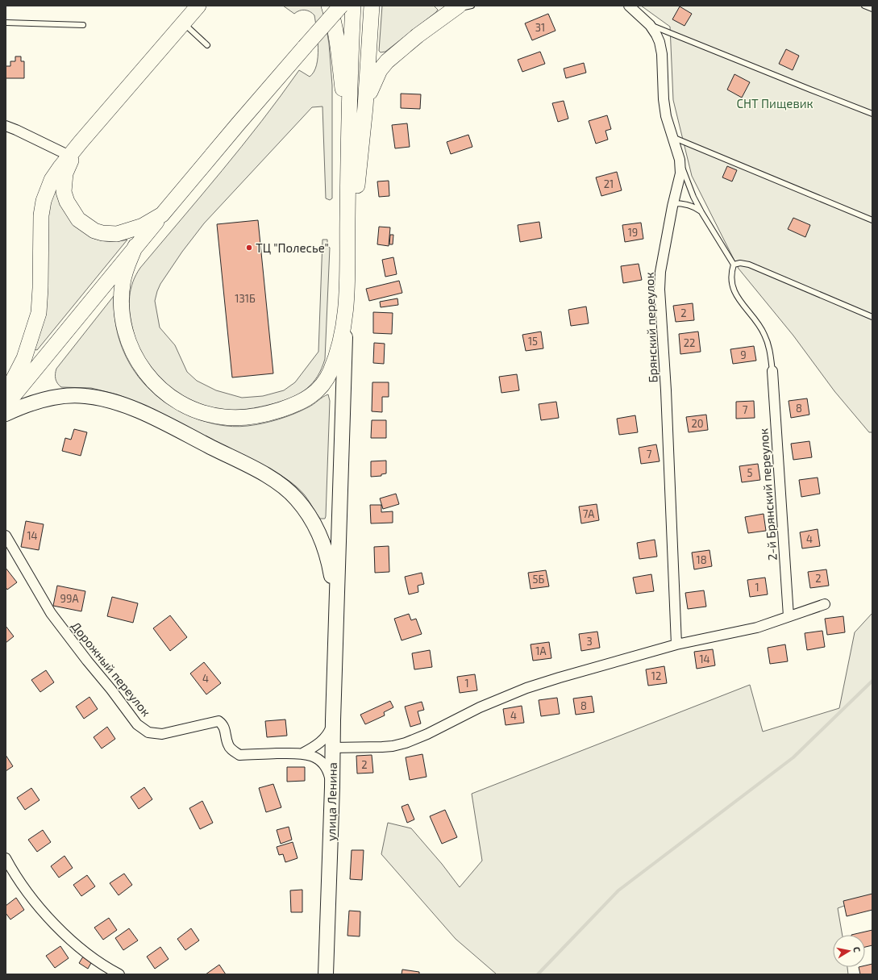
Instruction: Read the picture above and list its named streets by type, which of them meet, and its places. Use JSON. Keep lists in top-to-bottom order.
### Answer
{
  "streets": {
    "main road": ["улица Ленина"],
    "street": ["Брянский переулок", "2-й Брянский переулок", "Дорожный переулок"]
  },
  "parks": ["СНТ Пищевик"],
  "places": ["ТЦ \"Полесье\""],
  "house_numbers": [
    "31",
    "21",
    "19",
    "131Б",
    "2",
    "15",
    "22",
    "9",
    "8",
    "7",
    "20",
    "7",
    "5",
    "7А",
    "14",
    "4",
    "18",
    "2",
    "5Б",
    "1",
    "99А",
    "3",
    "1А",
    "14",
    "12",
    "4",
    "1",
    "8",
    "4",
    "2"
  ],
  "north": "right"
}
